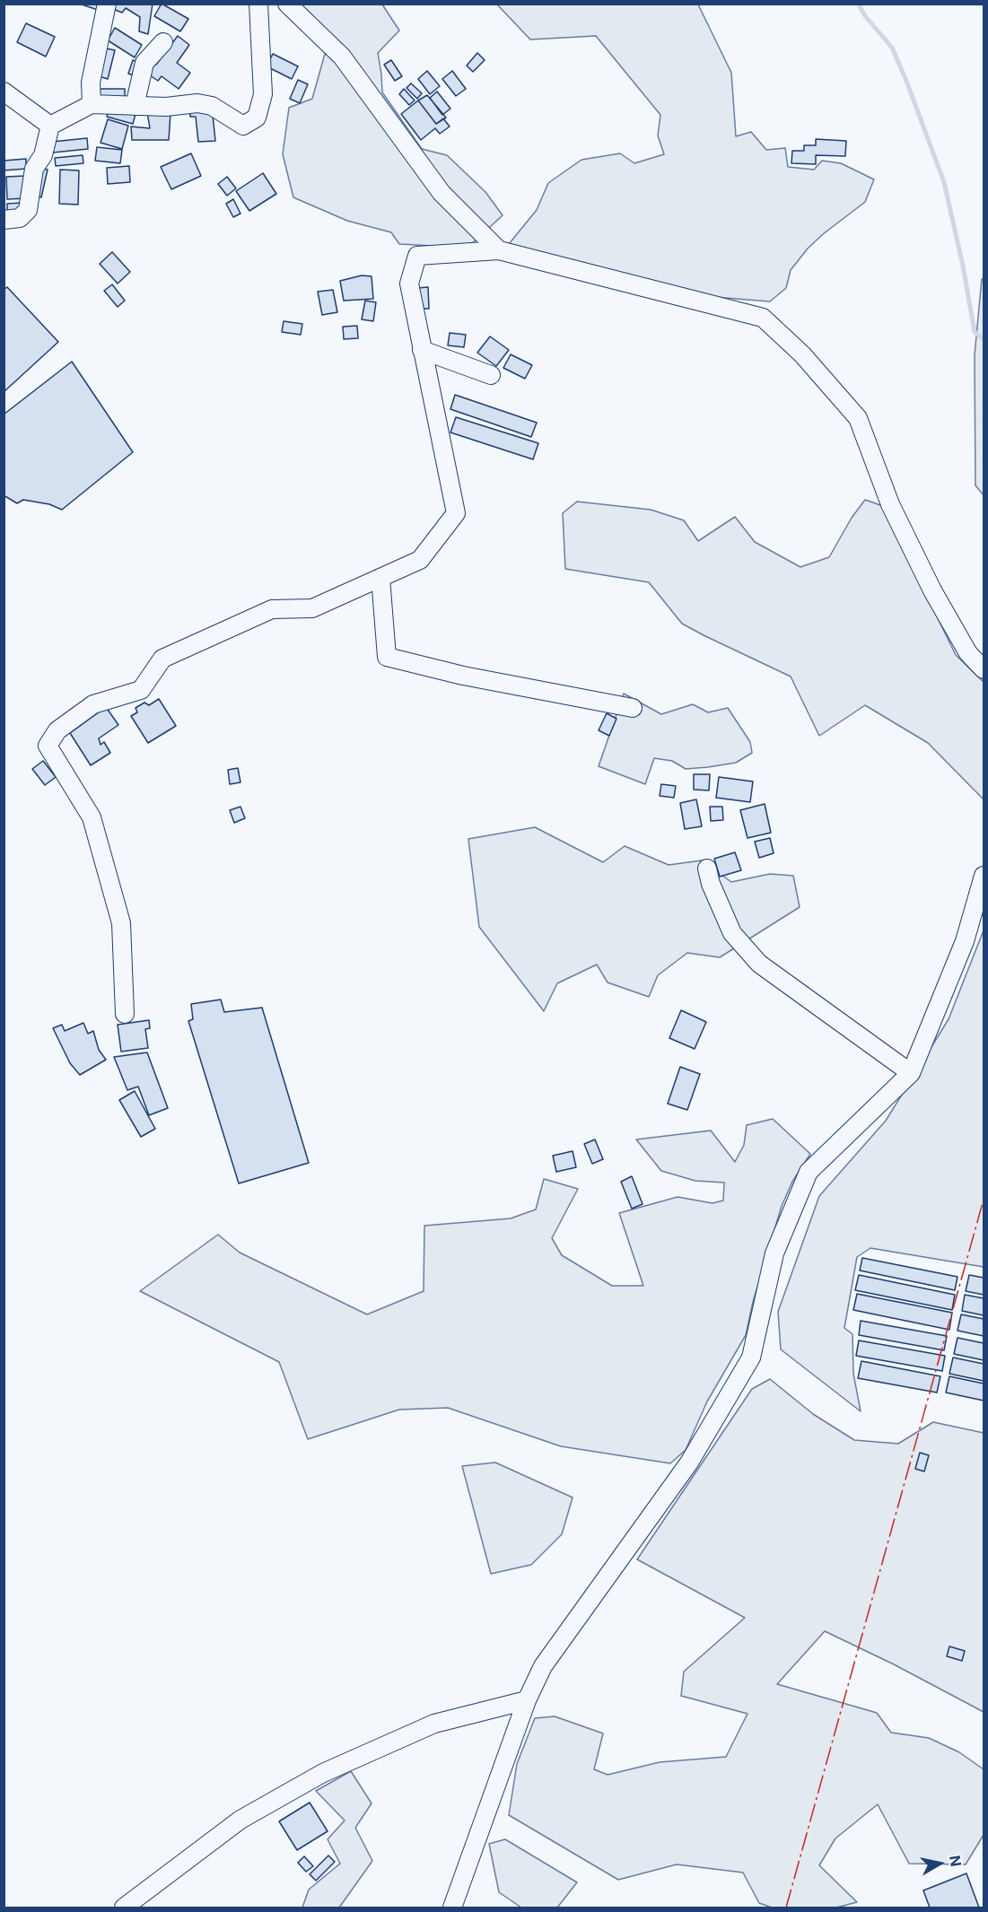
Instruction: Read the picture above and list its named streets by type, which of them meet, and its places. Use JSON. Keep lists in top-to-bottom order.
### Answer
{
  "north": "right"
}
